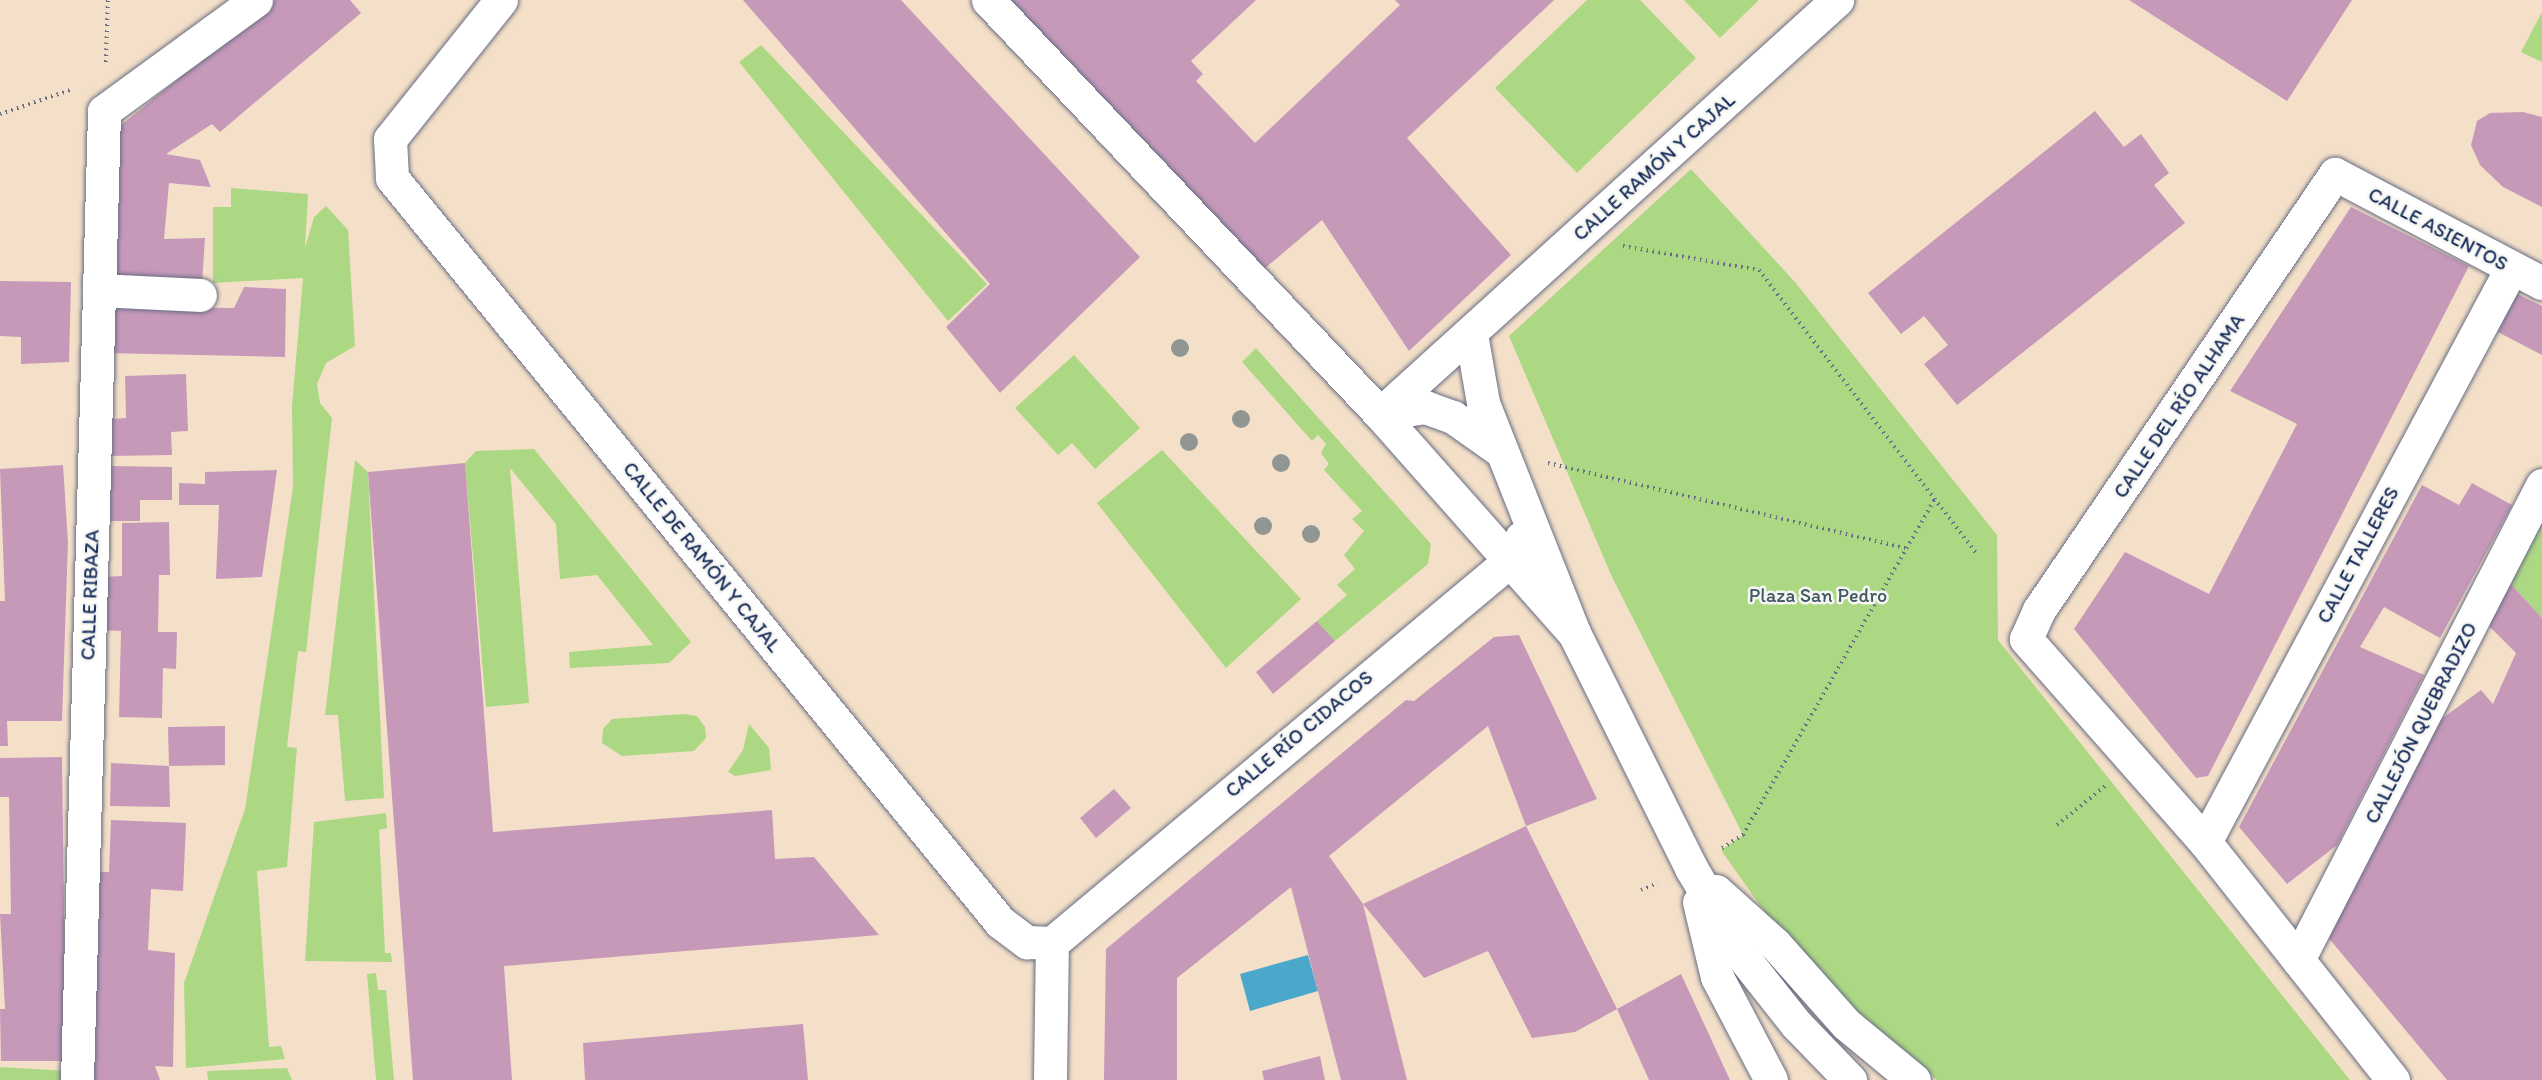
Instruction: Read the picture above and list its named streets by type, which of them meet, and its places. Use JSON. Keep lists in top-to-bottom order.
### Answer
{
  "streets": {
    "street": [
      "CALLE RAMÓN Y CAJAL",
      "CALLE ASIENTOS",
      "CALLE DEL RÍO ALHAMA",
      "CALLE TALLERES",
      "CALLE DE RAMÓN Y CAJAL",
      "CALLE RIBAZA",
      "CALLEJÓN QUEBRADIZO",
      "CALLE RÍO CIDACOS"
    ]
  },
  "crossings": [
    ["CALLE ASIENTOS", "CALLE DEL RÍO ALHAMA"],
    ["CALLE ASIENTOS", "CALLE TALLERES"],
    ["CALLE DEL RÍO ALHAMA", "CALLE TALLERES"],
    ["CALLE DE RAMÓN Y CAJAL", "CALLE RÍO CIDACOS"]
  ],
  "parks": ["Plaza San Pedro"]
}
